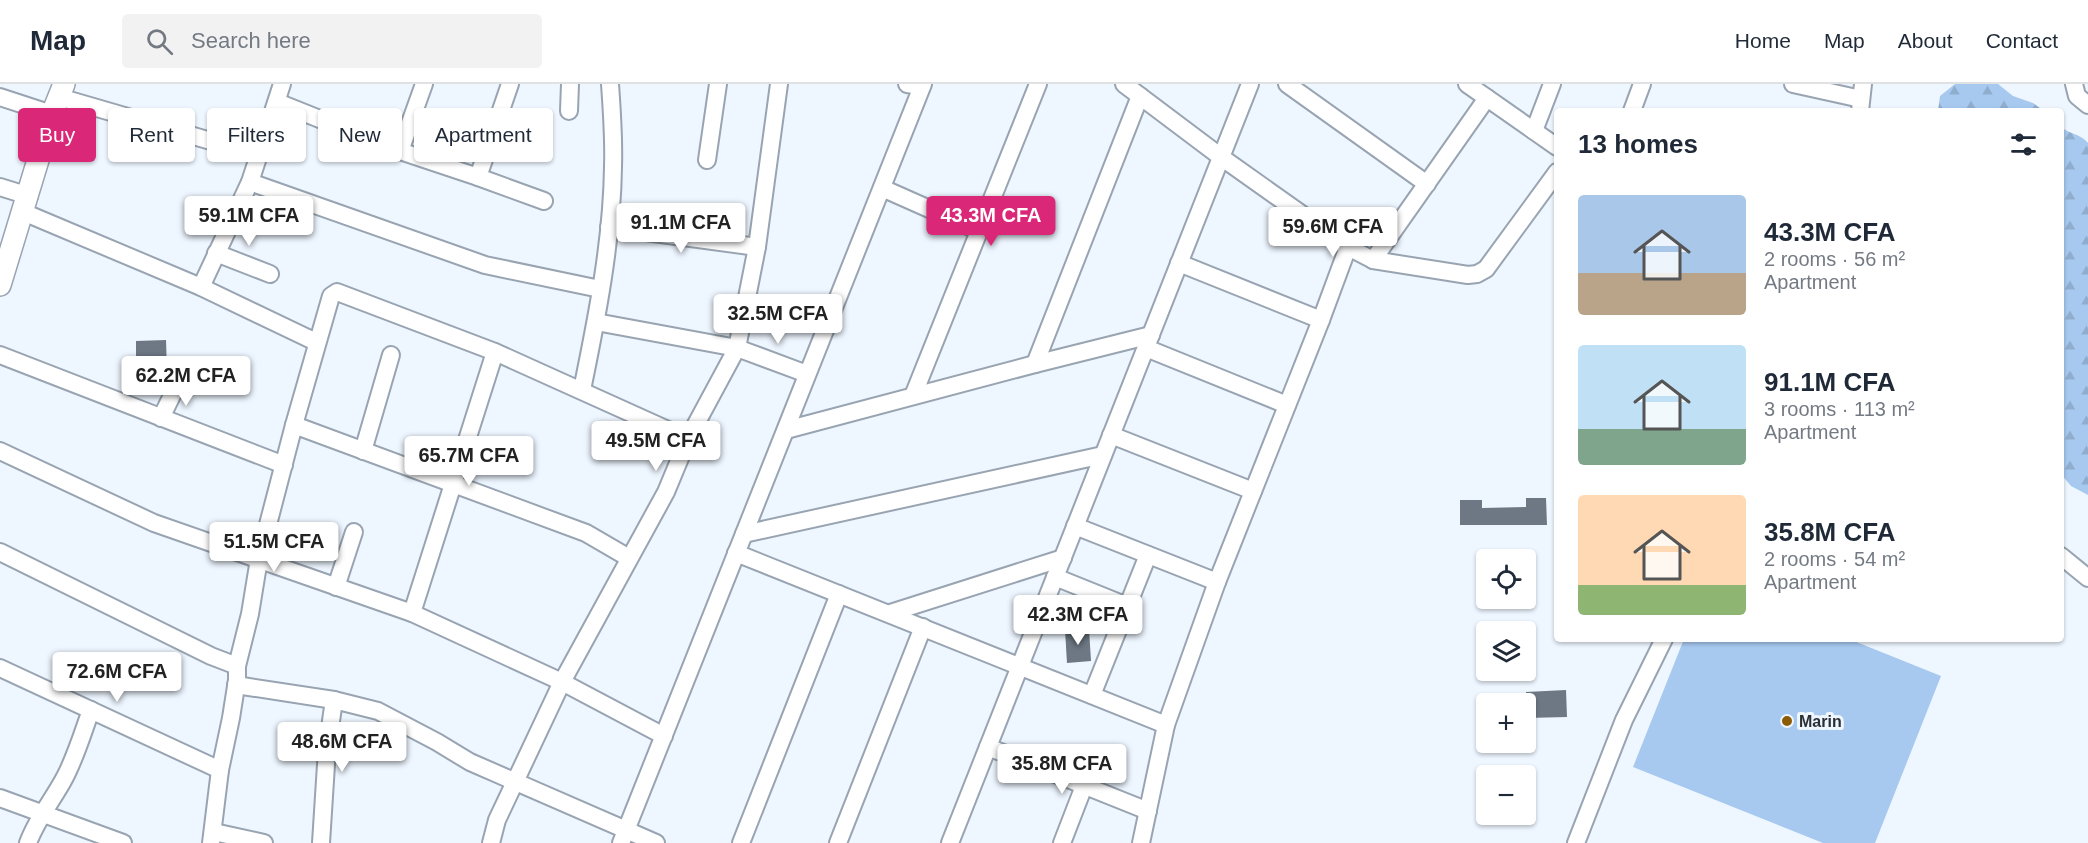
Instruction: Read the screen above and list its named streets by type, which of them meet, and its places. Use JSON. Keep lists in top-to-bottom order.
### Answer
{
  "places": ["Marin"],
  "page": {
    "header": "Map",
    "search": "Search here",
    "nav": [
      "Home",
      "Map",
      "About",
      "Contact"
    ],
    "chip": [
      "Buy",
      "Rent",
      "Filters",
      "New",
      "Apartment"
    ],
    "heading": "13 homes",
    "list": [
      {
        "name": "43.3M CFA",
        "note": "2 rooms · 56 m² · Apartment"
      },
      {
        "name": "91.1M CFA",
        "note": "3 rooms · 113 m² · Apartment"
      },
      {
        "name": "35.8M CFA",
        "note": "2 rooms · 54 m² · Apartment"
      }
    ],
    "price": [
      "59.1M CFA",
      "43.3M CFA",
      "91.1M CFA",
      "59.6M CFA",
      "32.5M CFA",
      "62.2M CFA",
      "49.5M CFA",
      "65.7M CFA",
      "51.5M CFA",
      "42.3M CFA",
      "72.6M CFA",
      "48.6M CFA",
      "35.8M CFA"
    ],
    "map_buttons": ["+", "−"]
  }
}
